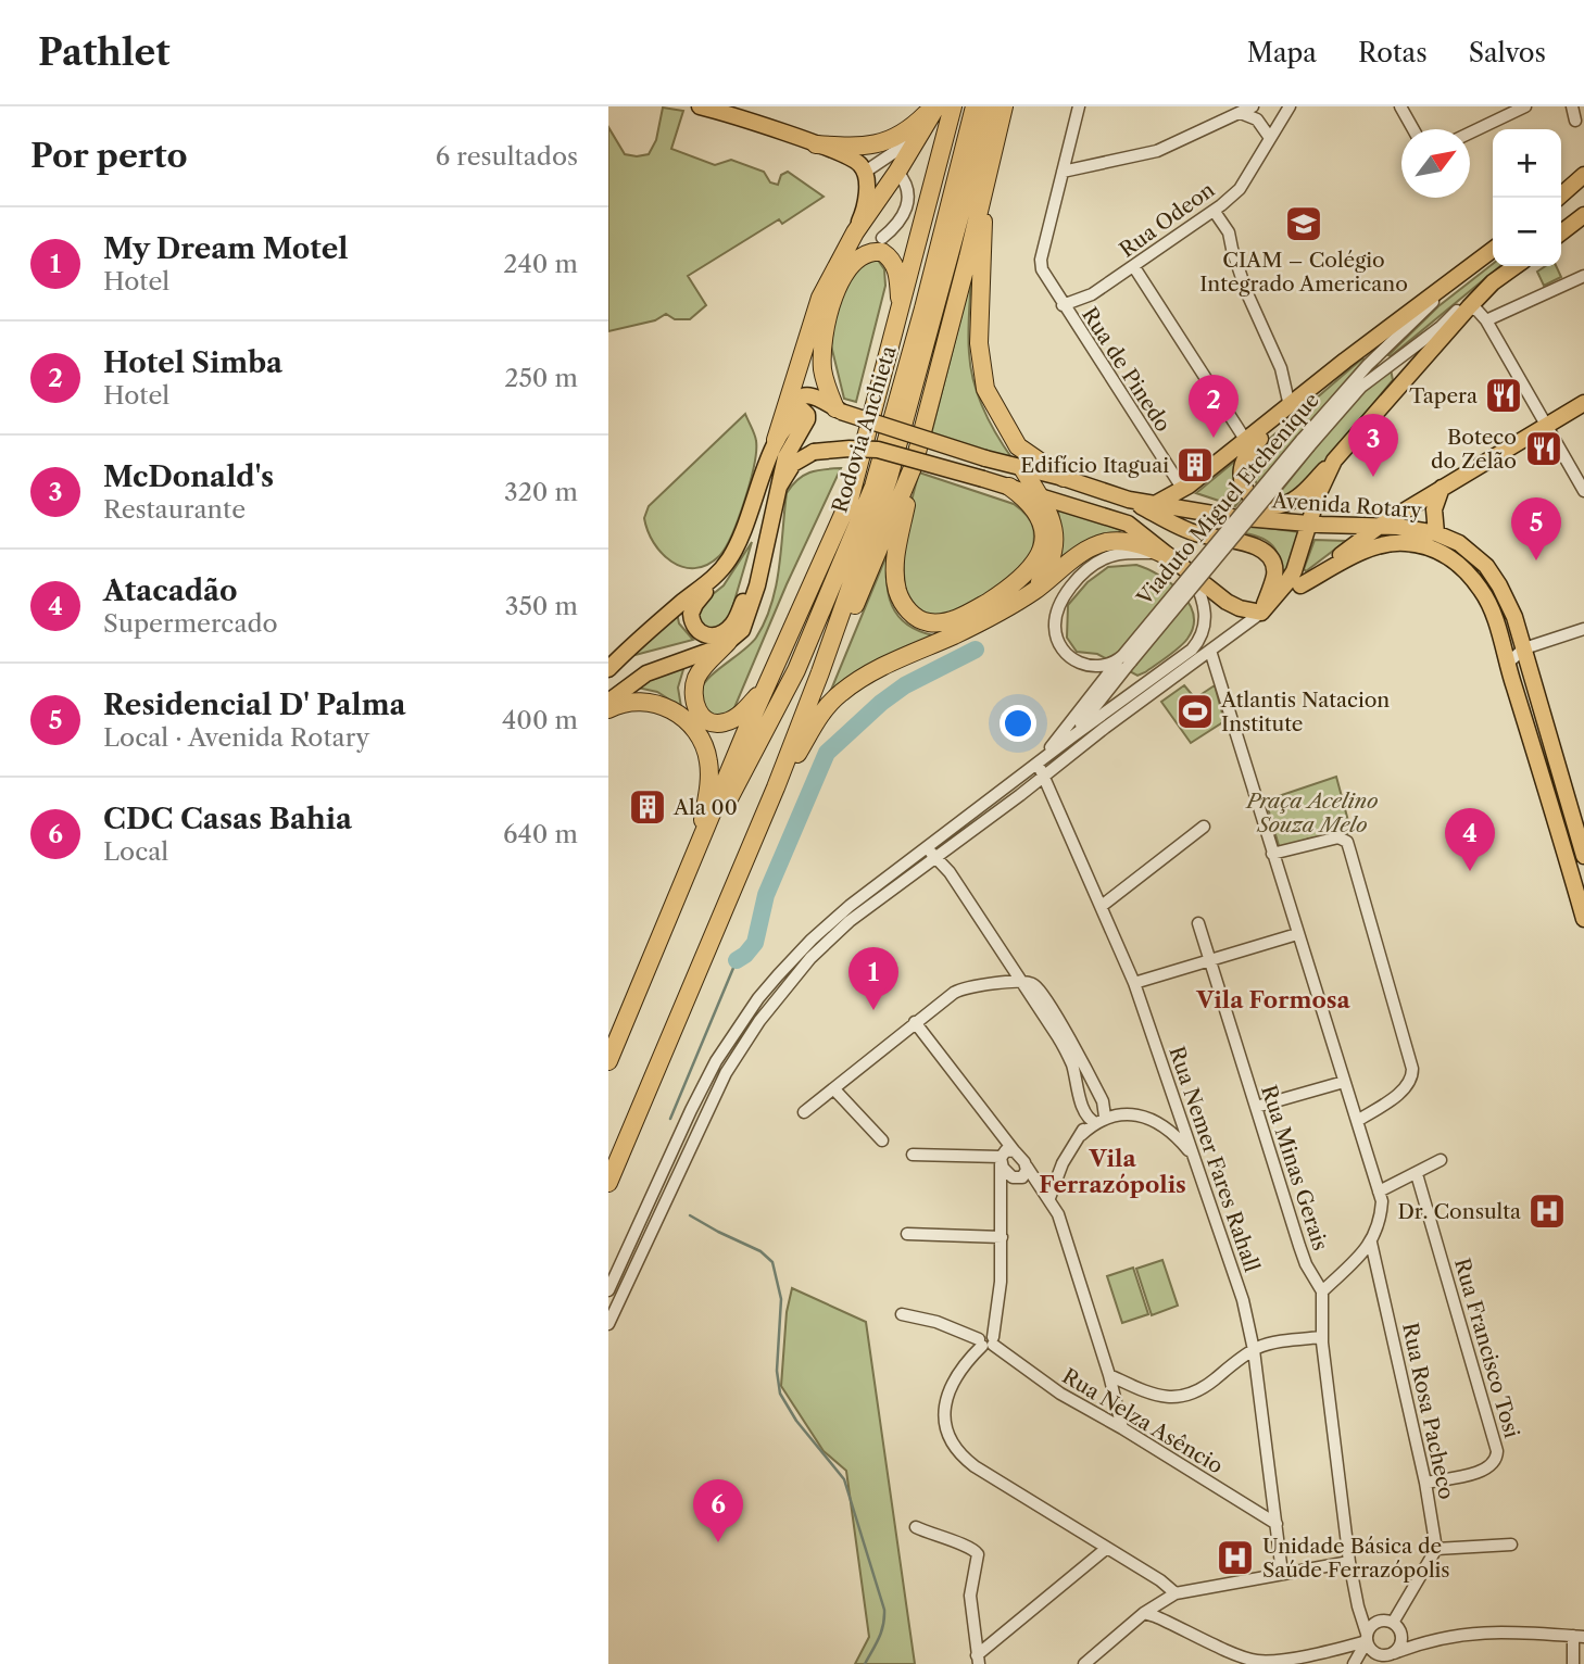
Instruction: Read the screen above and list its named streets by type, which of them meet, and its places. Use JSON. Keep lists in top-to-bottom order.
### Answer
{
  "streets": {
    "highway": ["Rodovia Anchieta"],
    "main road": ["Avenida Rotary"],
    "street": [
      "Rua Odeon",
      "Rua de Pinedo",
      "Viaduto Miguel Etchenique",
      "Rua Nemer Fares Rahall",
      "Rua Minas Gerais",
      "Rua Francisco Tosi",
      "Rua Rosa Pacheco",
      "Rua Nelza Asêncio"
    ]
  },
  "crossings": [
    ["Rua Odeon", "Rua de Pinedo"],
    ["Viaduto Miguel Etchenique", "Rua Nemer Fares Rahall"],
    ["Rua Nemer Fares Rahall", "Rua Nelza Asêncio"],
    ["Rua Francisco Tosi", "Rua Rosa Pacheco"]
  ],
  "districts": ["Vila Formosa", "Vila Ferrazópolis"],
  "parks": ["Praça Acelino Souza Melo"],
  "places": {
    "school or university": ["CIAM – Colégio Integrado Americano"],
    "restaurant": ["Tapera", "Boteco do Zelão"],
    "building": ["Edifício Itaguai", "Ala 00"],
    "sports": ["Atlantis Natacion Institute"],
    "hospital": ["Dr. Consulta", "Unidade Básica de Saúde Ferrazópolis"]
  },
  "north": "top right",
  "page": {
    "header": "Pathlet",
    "nav": ["Mapa", "Rotas", "Salvos"],
    "heading": ["Por perto", "6 resultados"],
    "map_buttons": ["+", "−"],
    "list": [
      {
        "mark": "1",
        "name": "My Dream Motel",
        "note": "Hotel",
        "value": "240 m"
      },
      {
        "mark": "2",
        "name": "Hotel Simba",
        "note": "Hotel",
        "value": "250 m"
      },
      {
        "mark": "3",
        "name": "McDonald's",
        "note": "Restaurante",
        "value": "320 m"
      },
      {
        "mark": "4",
        "name": "Atacadão",
        "note": "Supermercado",
        "value": "350 m"
      },
      {
        "mark": "5",
        "name": "Residencial D' Palma",
        "note": "Local · Avenida Rotary",
        "value": "400 m"
      },
      {
        "mark": "6",
        "name": "CDC Casas Bahia",
        "note": "Local",
        "value": "640 m"
      }
    ],
    "pins": [
      "2",
      "3",
      "5",
      "4",
      "1",
      "6"
    ]
  }
}
